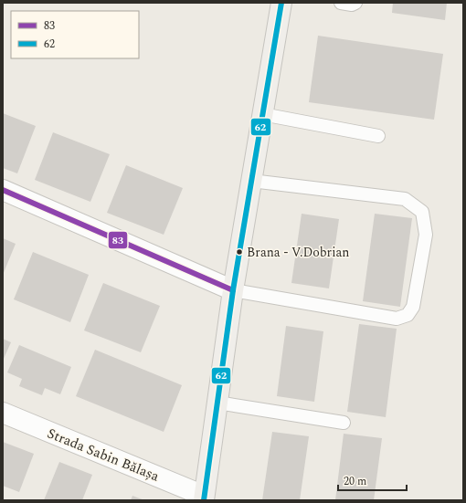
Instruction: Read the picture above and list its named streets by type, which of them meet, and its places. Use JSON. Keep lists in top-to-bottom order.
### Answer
{
  "streets": {
    "street": ["Strada Sabin Bălașa"]
  },
  "places": ["Brana - V.Dobrian"],
  "lines": ["transit line 62", "transit line 83"],
  "legend": ["83", "62"],
  "scale_bar": "20 m"
}
